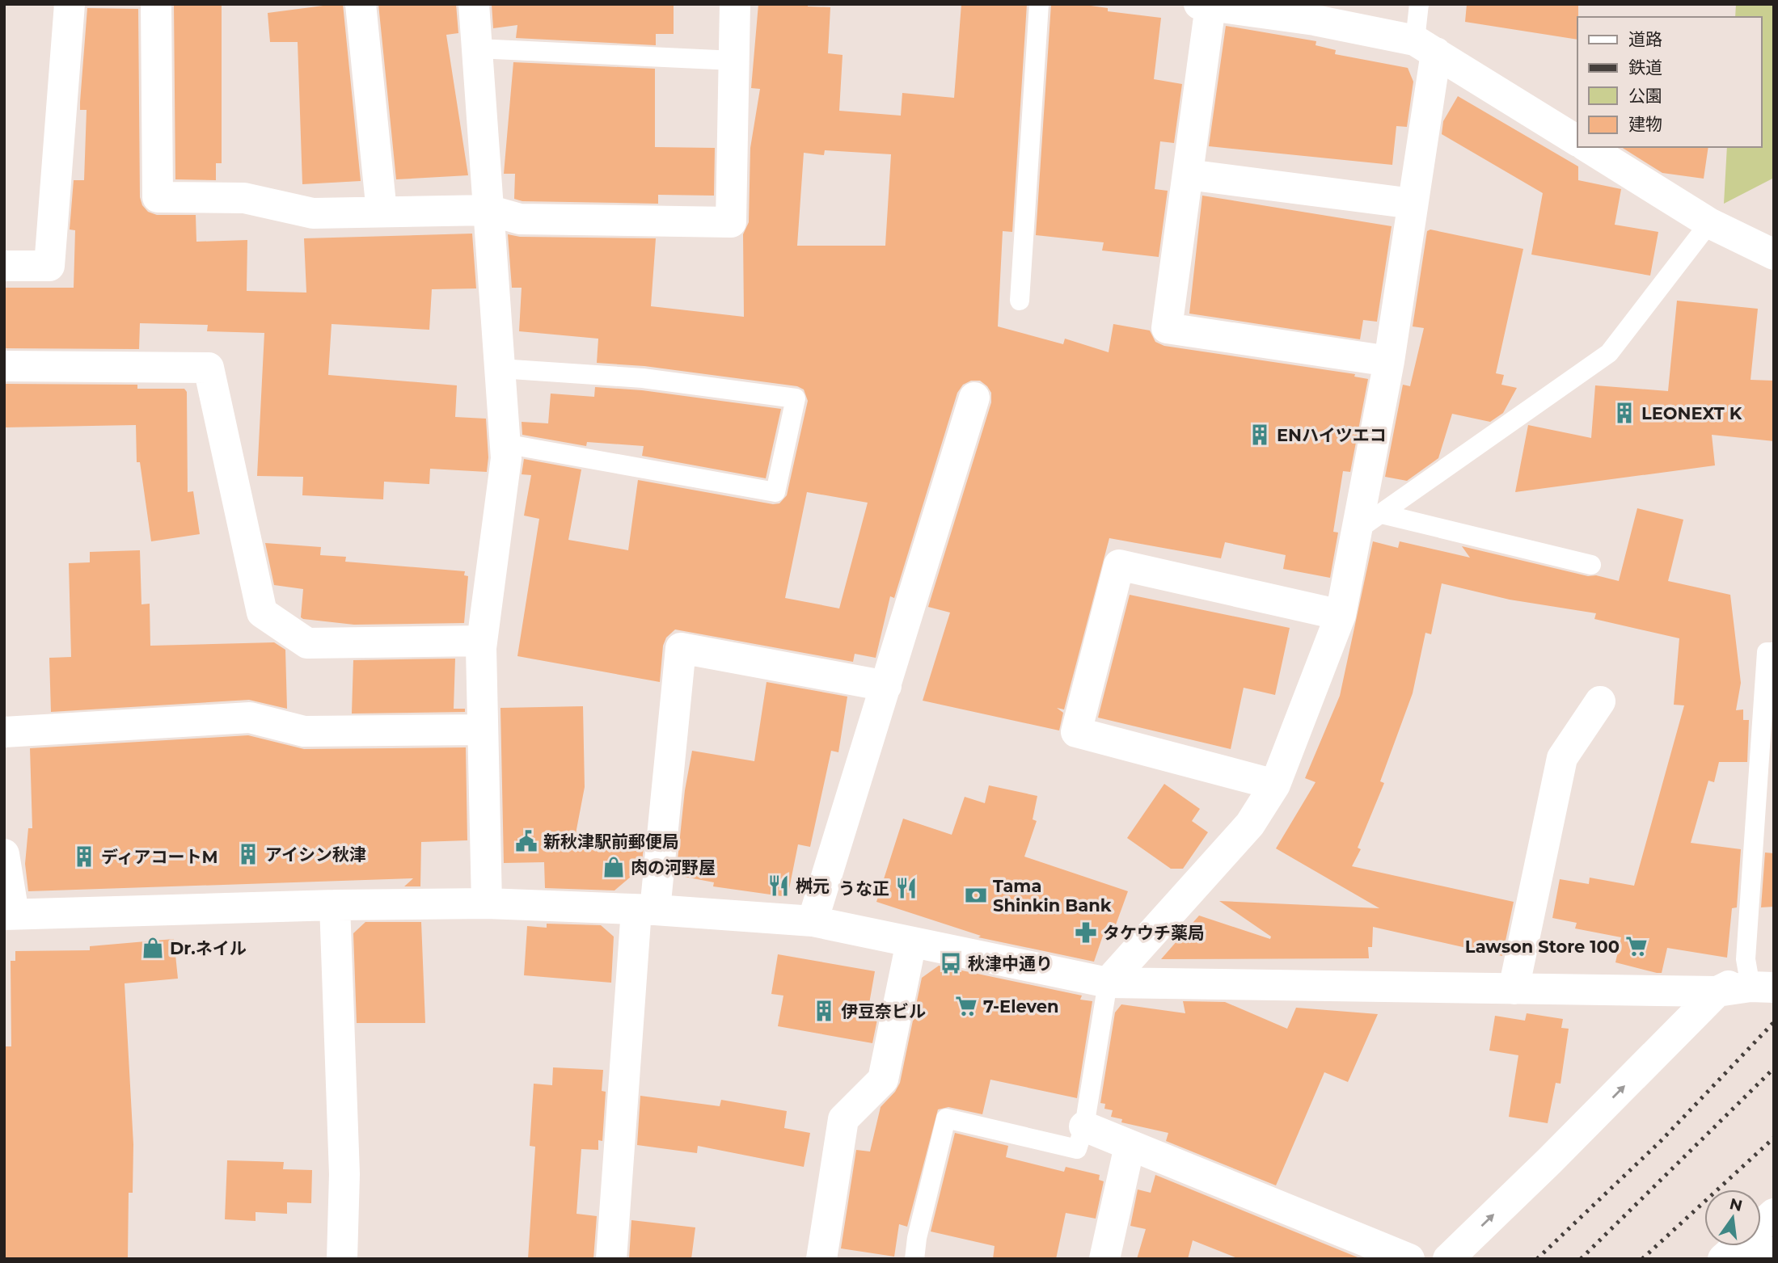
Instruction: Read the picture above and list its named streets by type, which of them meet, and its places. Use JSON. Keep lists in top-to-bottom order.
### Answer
{
  "places": {
    "building": [
      "LEONEXT K",
      "ENハイツエコ",
      "アイシン秋津",
      "ディアコートM",
      "伊豆奈ビル"
    ],
    "public building": ["新秋津駅前郵便局"],
    "shop": ["肉の河野屋", "Dr.ネイル"],
    "restaurant": ["桝元", "うな正"],
    "bank": ["Tama Shinkin Bank"],
    "pharmacy": ["タケウチ薬局"],
    "supermarket": ["Lawson Store 100", "7-Eleven"],
    "bus stop": ["秋津中通り"]
  },
  "legend": [
    "道路",
    "鉄道",
    "公園",
    "建物"
  ],
  "north": "top"
}
